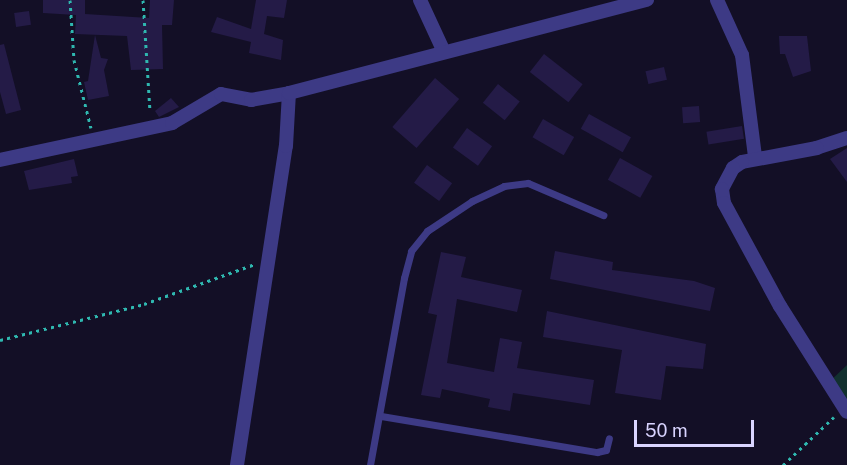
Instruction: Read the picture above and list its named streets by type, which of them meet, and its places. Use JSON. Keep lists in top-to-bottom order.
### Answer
{
  "scale_bar": "50 m"
}
